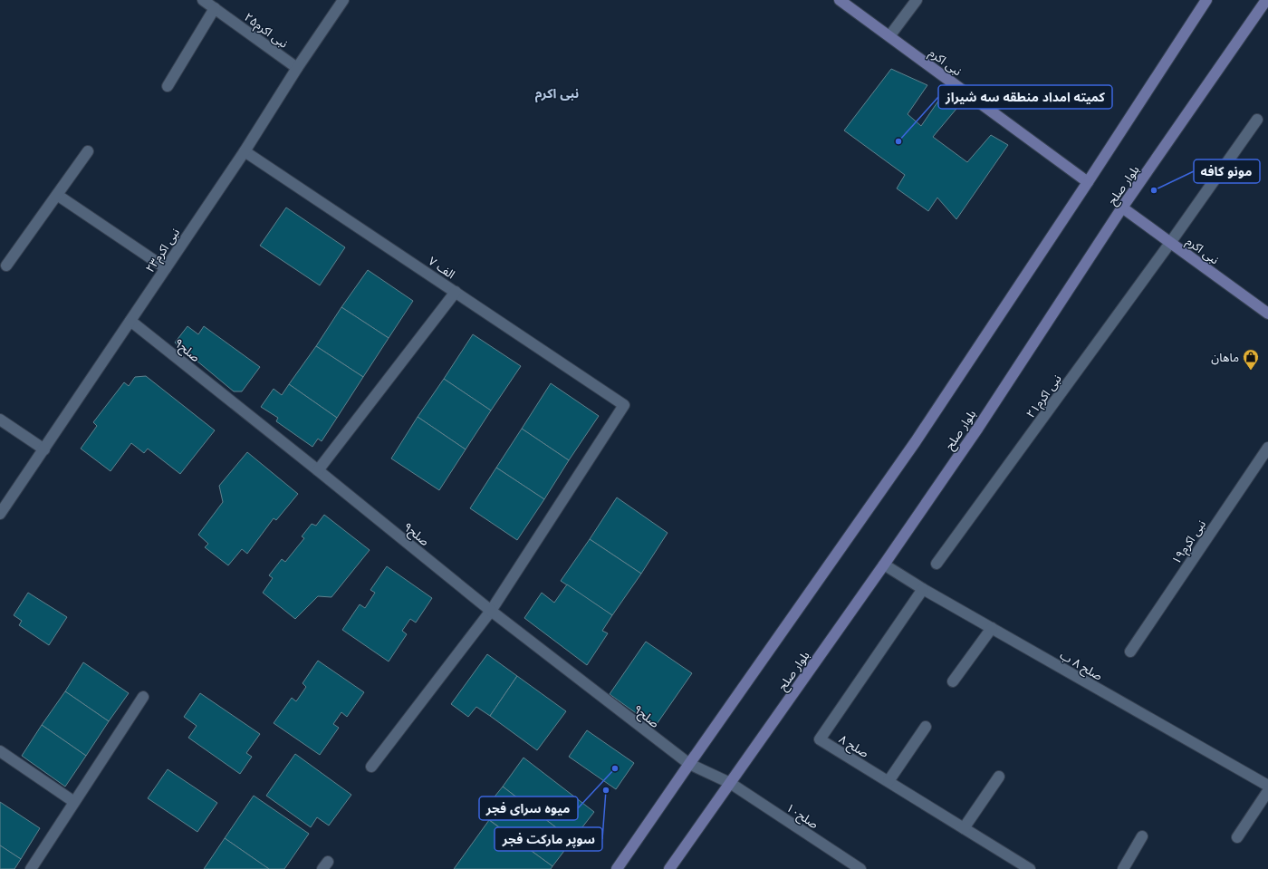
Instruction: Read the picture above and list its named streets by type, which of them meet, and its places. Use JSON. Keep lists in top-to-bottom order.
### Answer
{
  "streets": {
    "main road": ["نبی اکرم", "بلوار صلح"],
    "street": [
      "نبی اکرم۲۵",
      "نبی اکرم۲۳",
      "۷ الف",
      "صلح۹",
      "نبی اکرم۲۱",
      "نبی اکرم۱۹",
      "صلح ۸ ب",
      "۸ صلح",
      "صلح۱۰"
    ]
  },
  "crossings": [
    ["نبی اکرم۲۵", "نبی اکرم۲۳"],
    ["نبی اکرم", "بلوار صلح"],
    ["نبی اکرم", "نبی اکرم۲۱"],
    ["بلوار صلح", "صلح۹"],
    ["بلوار صلح", "صلح ۸ ب"],
    ["بلوار صلح", "صلح۱۰"],
    ["نبی اکرم۲۳", "۷ الف"],
    ["نبی اکرم۲۳", "صلح۹"],
    ["۷ الف", "صلح۹"],
    ["صلح۹", "صلح۱۰"],
    ["صلح ۸ ب", "۸ صلح"]
  ],
  "districts": ["نبی اکرم"],
  "places": {
    "other": [
      "کمیته امداد منطقه سه شیراز",
      "مونو کافه",
      "میوه سرای فجر",
      "سوپر مارکت فجر"
    ],
    "shop": ["ماهان"]
  }
}
